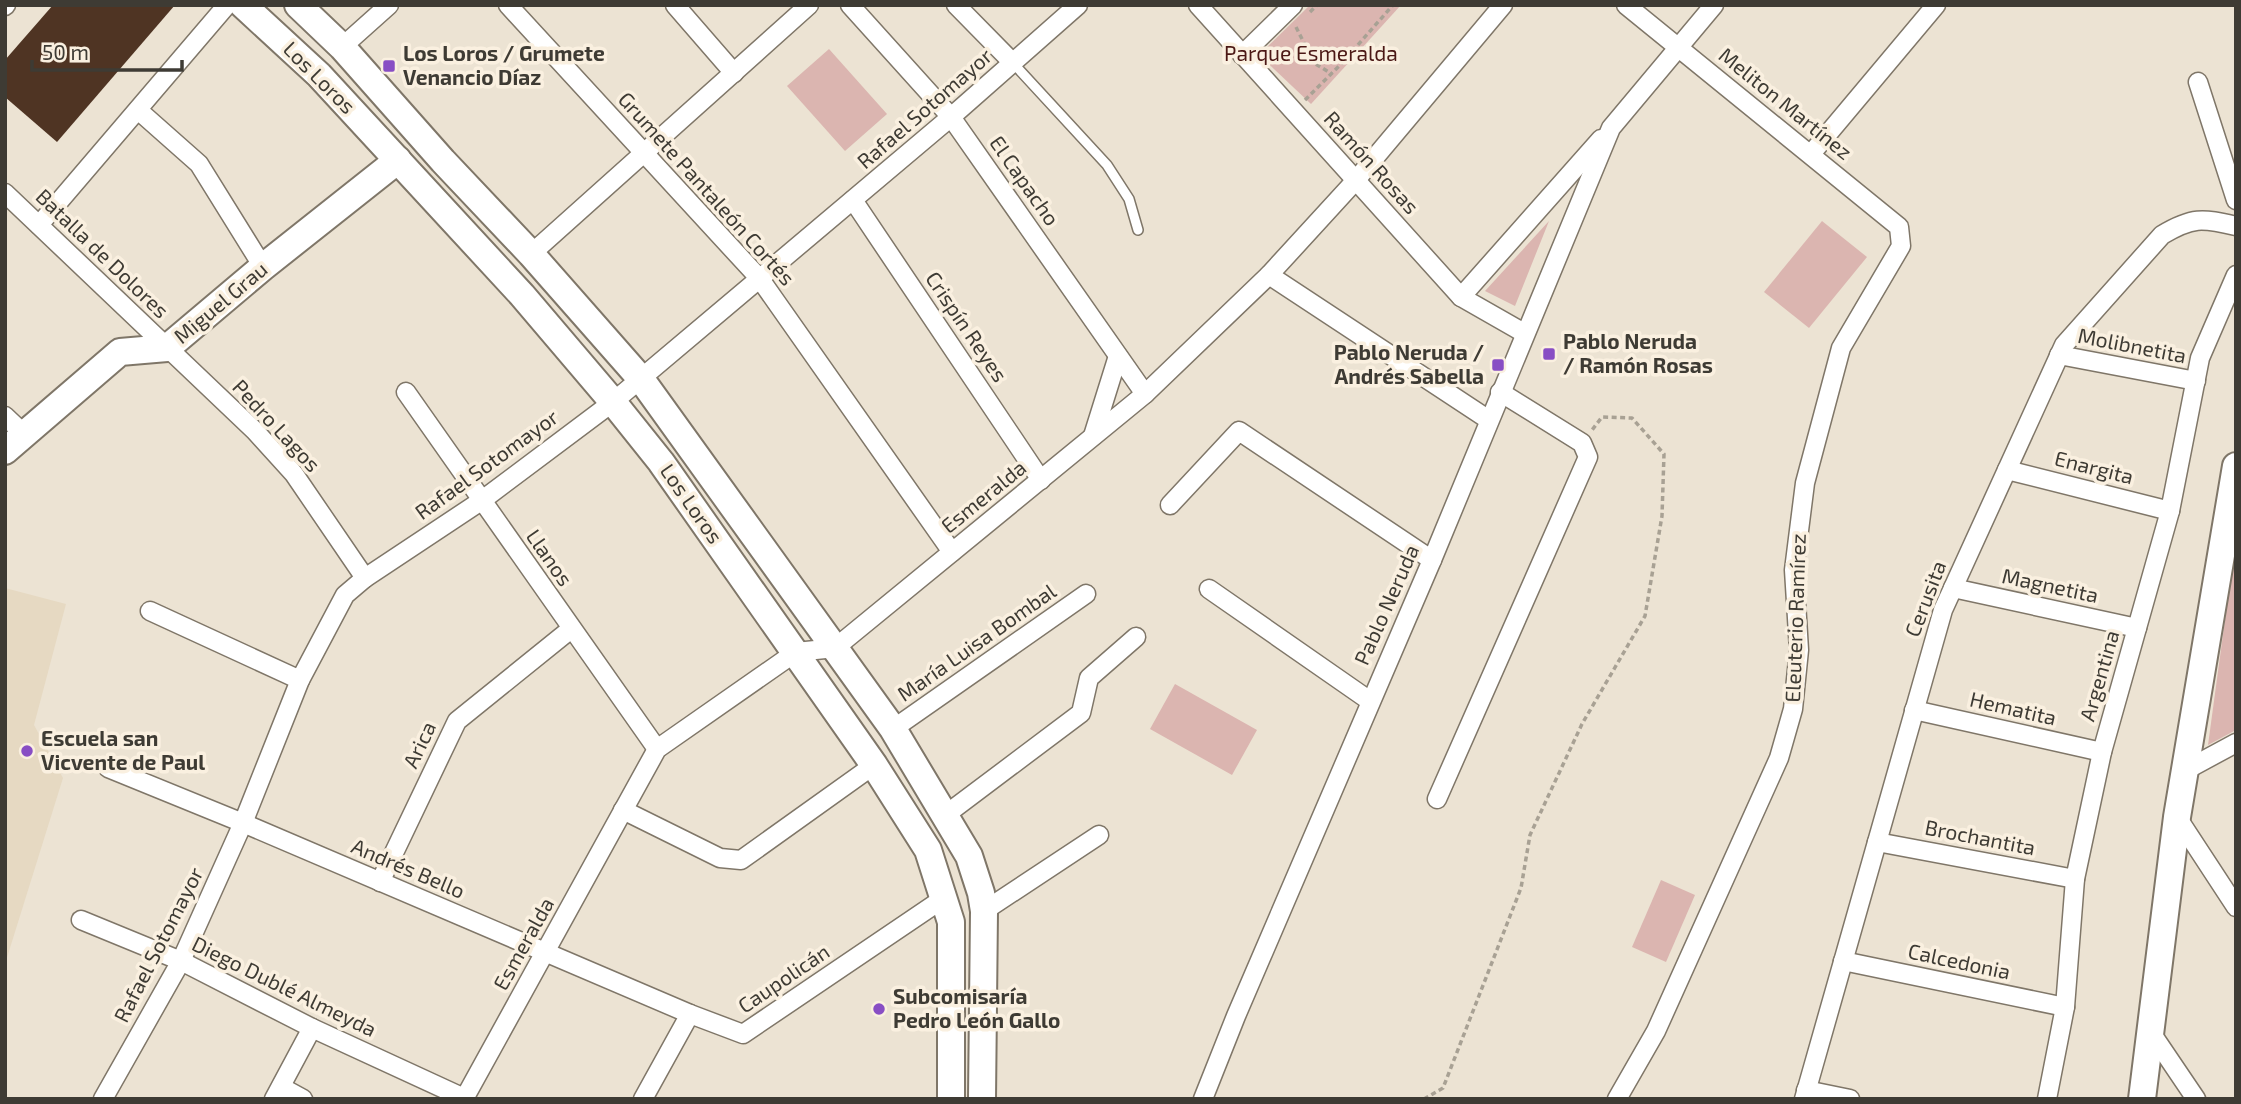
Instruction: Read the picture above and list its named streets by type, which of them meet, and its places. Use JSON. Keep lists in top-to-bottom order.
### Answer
{
  "streets": {
    "main road": ["Los Loros", "Miguel Grau"],
    "street": [
      "Meliton Martínez",
      "Rafael Sotomayor",
      "Ramón Rosas",
      "El Capacho",
      "Grumete Pantaleón Cortés",
      "Batalla de Dolores",
      "Crispín Reyes",
      "Molibnetita",
      "Pedro Lagos",
      "Enargita",
      "Esmeralda",
      "Llanos",
      "Magnetita",
      "Cerusita",
      "Pablo Neruda",
      "Eleuterio Ramírez",
      "María Luisa Bombal",
      "Argentina",
      "Hematita",
      "Arica",
      "Brochantita",
      "Andrés Bello",
      "Calcedonia",
      "Caupolicán",
      "Diego Dublé Almeyda"
    ]
  },
  "crossings": [
    ["Los Loros", "Rafael Sotomayor"],
    ["Los Loros", "Miguel Grau"],
    ["Los Loros", "Esmeralda"],
    ["Los Loros", "María Luisa Bombal"],
    ["Los Loros", "Caupolicán"],
    ["Meliton Martínez", "Pablo Neruda"],
    ["Meliton Martínez", "Eleuterio Ramírez"],
    ["Rafael Sotomayor", "El Capacho"],
    ["Rafael Sotomayor", "Grumete Pantaleón Cortés"],
    ["Rafael Sotomayor", "Crispín Reyes"],
    ["Rafael Sotomayor", "Pedro Lagos"],
    ["Rafael Sotomayor", "Llanos"],
    ["Rafael Sotomayor", "Andrés Bello"],
    ["Rafael Sotomayor", "Diego Dublé Almeyda"],
    ["Ramón Rosas", "Esmeralda"],
    ["Ramón Rosas", "Pablo Neruda"],
    ["El Capacho", "Esmeralda"],
    ["Grumete Pantaleón Cortés", "Esmeralda"],
    ["Batalla de Dolores", "Miguel Grau"],
    ["Batalla de Dolores", "Pedro Lagos"],
    ["Miguel Grau", "Pedro Lagos"],
    ["Crispín Reyes", "Esmeralda"],
    ["Molibnetita", "Cerusita"],
    ["Molibnetita", "Argentina"],
    ["Enargita", "Cerusita"],
    ["Enargita", "Argentina"],
    ["Esmeralda", "Llanos"],
    ["Esmeralda", "Andrés Bello"],
    ["Esmeralda", "Diego Dublé Almeyda"],
    ["Llanos", "Arica"],
    ["Magnetita", "Cerusita"],
    ["Magnetita", "Argentina"],
    ["Cerusita", "Hematita"],
    ["Cerusita", "Brochantita"],
    ["Cerusita", "Calcedonia"],
    ["Argentina", "Hematita"],
    ["Argentina", "Brochantita"],
    ["Argentina", "Calcedonia"],
    ["Arica", "Andrés Bello"],
    ["Andrés Bello", "Caupolicán"]
  ],
  "parks": ["Parque Esmeralda"],
  "places": {
    "transit": ["Los Loros / Grumete Venancio Díaz", "Pablo Neruda / Ramón Rosas", "Pablo Neruda / Andrés Sabella"],
    "other": ["Escuela san Vicvente de Paul", "Subcomisaría Pedro León Gallo"]
  },
  "scale_bar": "50 m"
}
